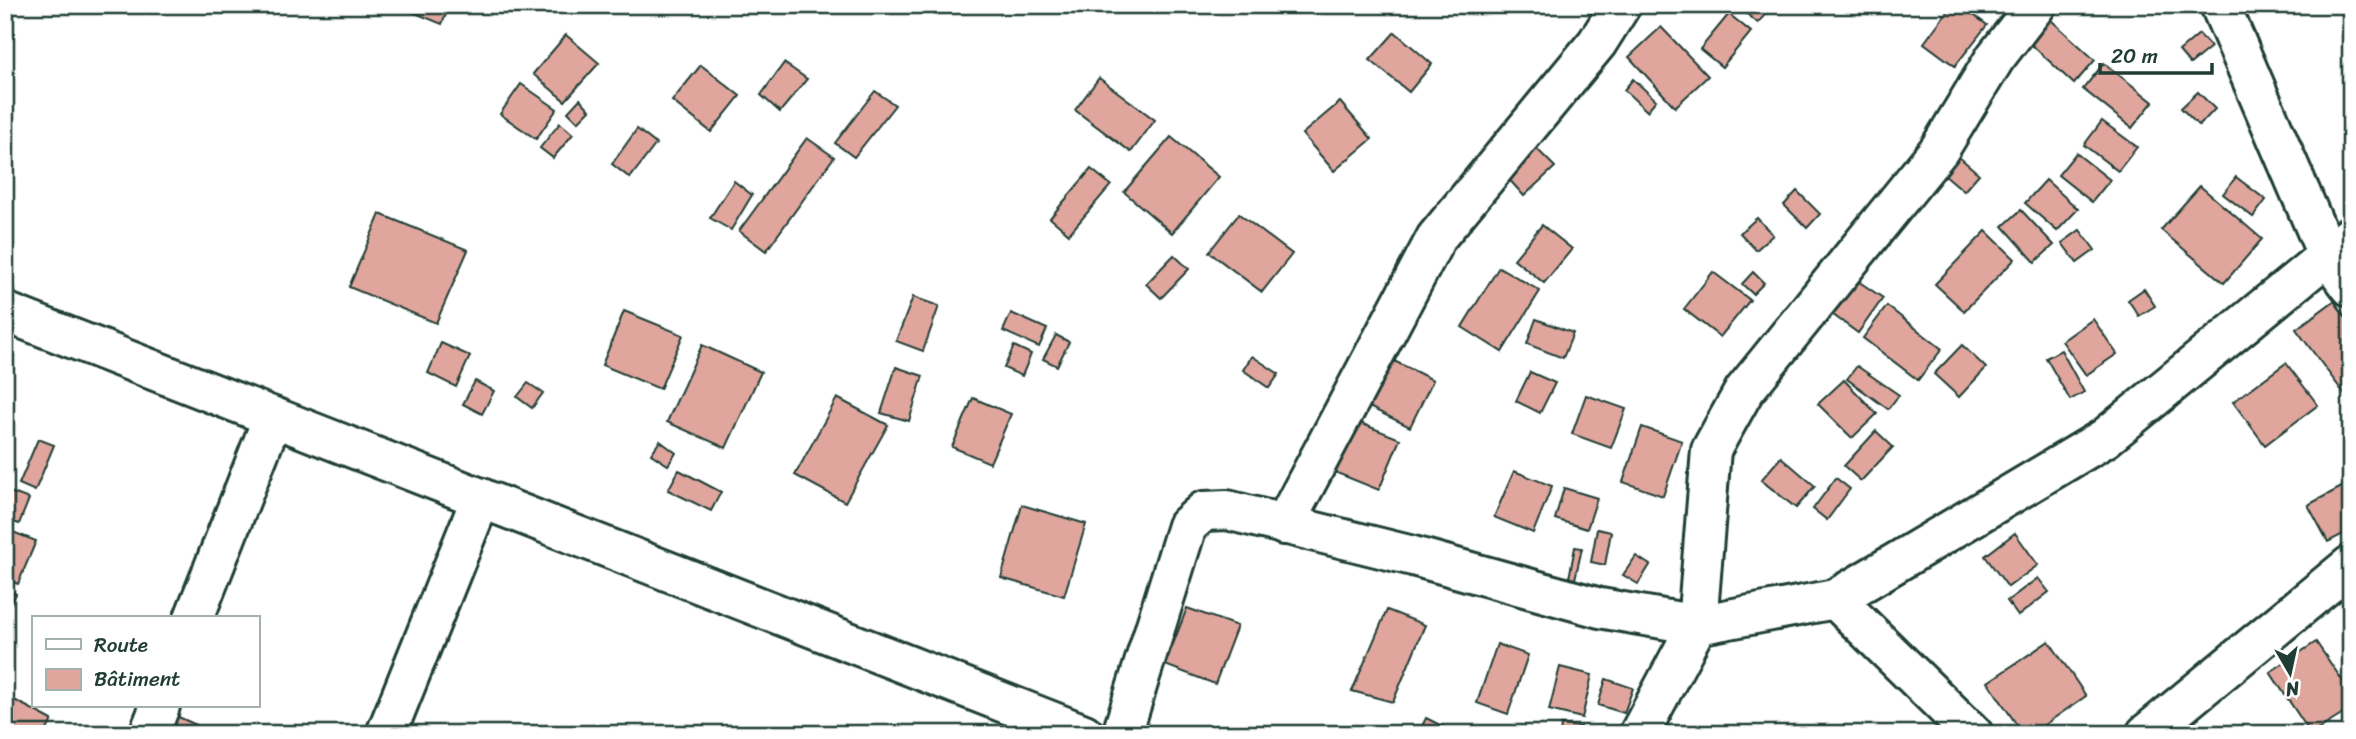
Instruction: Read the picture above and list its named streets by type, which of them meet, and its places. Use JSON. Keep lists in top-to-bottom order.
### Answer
{
  "legend": ["Route", "Bâtiment"],
  "scale_bar": "20 m",
  "north": "bottom"
}
